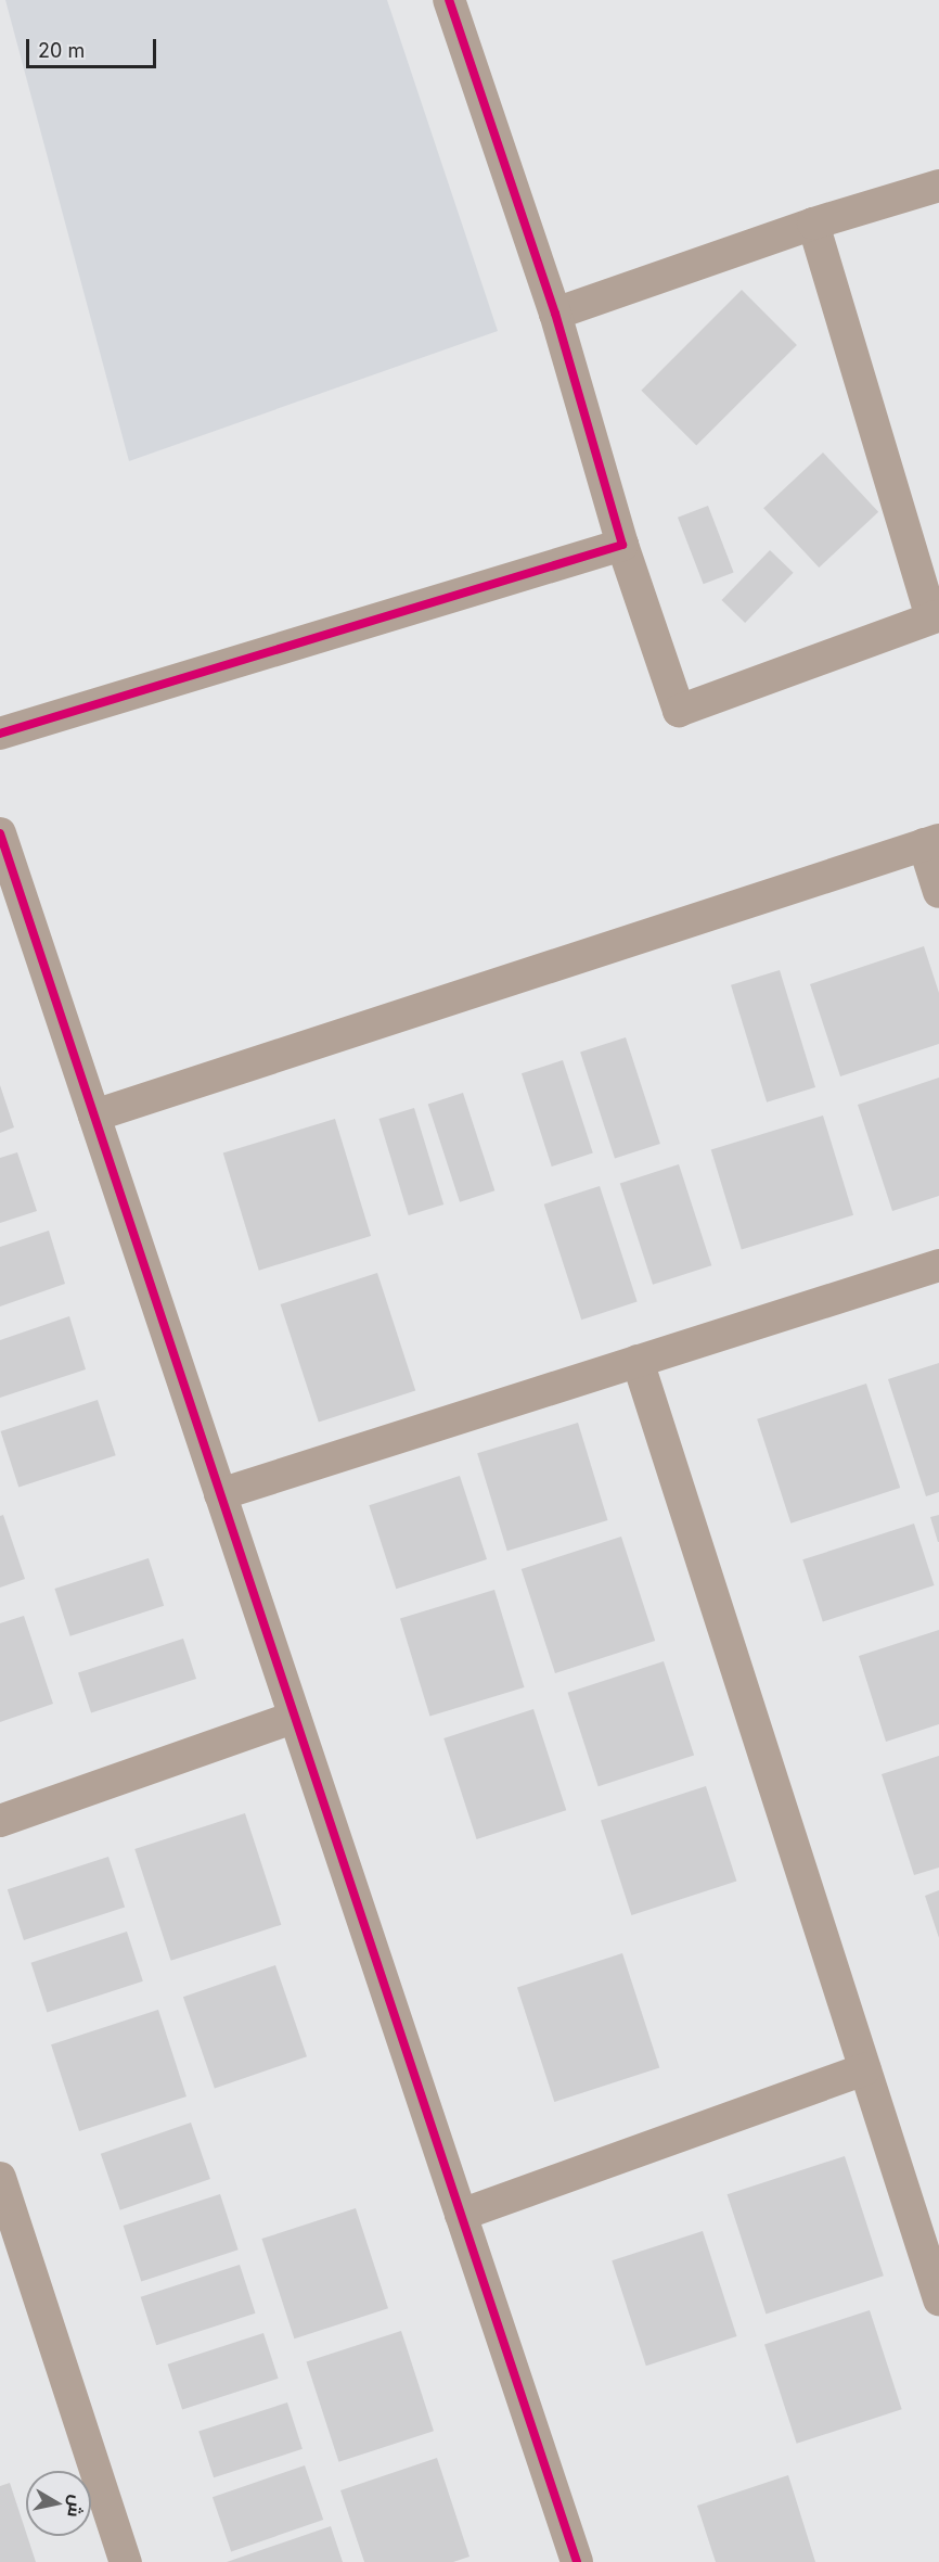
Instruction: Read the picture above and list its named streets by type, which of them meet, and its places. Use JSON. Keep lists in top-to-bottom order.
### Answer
{
  "scale_bar": "20 m",
  "north": "right"
}
